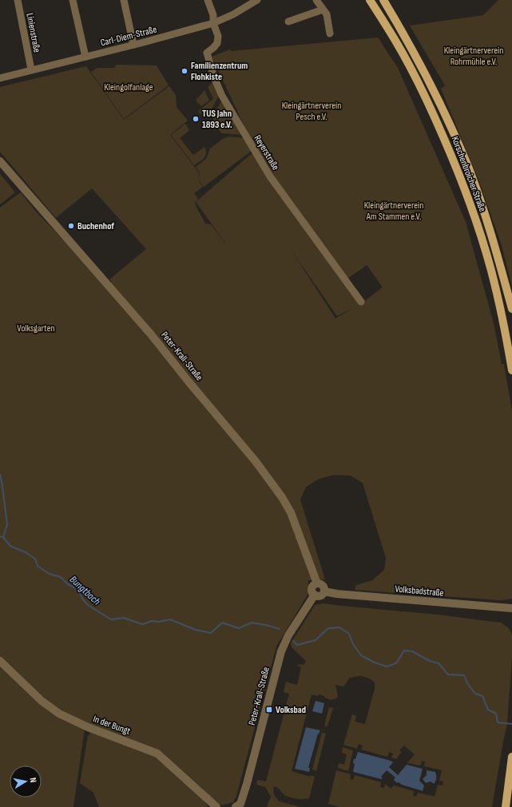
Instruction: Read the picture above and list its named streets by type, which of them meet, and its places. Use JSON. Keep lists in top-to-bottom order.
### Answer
{
  "streets": {
    "main road": ["Korschenbroicher Straße"],
    "street": [
      "Linienstraße",
      "Carl-Diem-Straße",
      "Reyerstraße",
      "Peter-Krall-Straße",
      "Volksbadstraße",
      "In der Bungt"
    ]
  },
  "crossings": [
    ["Linienstraße", "Carl-Diem-Straße"],
    ["Carl-Diem-Straße", "Reyerstraße"],
    ["Peter-Krall-Straße", "Volksbadstraße"]
  ],
  "water": ["Bungtbach"],
  "parks": [
    "Kleingärtnerverein Rohrmühle e.V.",
    "Kleingolfanlage",
    "Kleingärtnerverein Pesch e.V.",
    "Kleingärtnerverein Am Stammen e.V.",
    "Volksgarten"
  ],
  "places": {
    "other": ["Familienzentrum Flohkiste", "TUS Jahn 1893 e.V.", "Buchenhof"],
    "transit": ["Volksbad"]
  },
  "north": "right"
}
